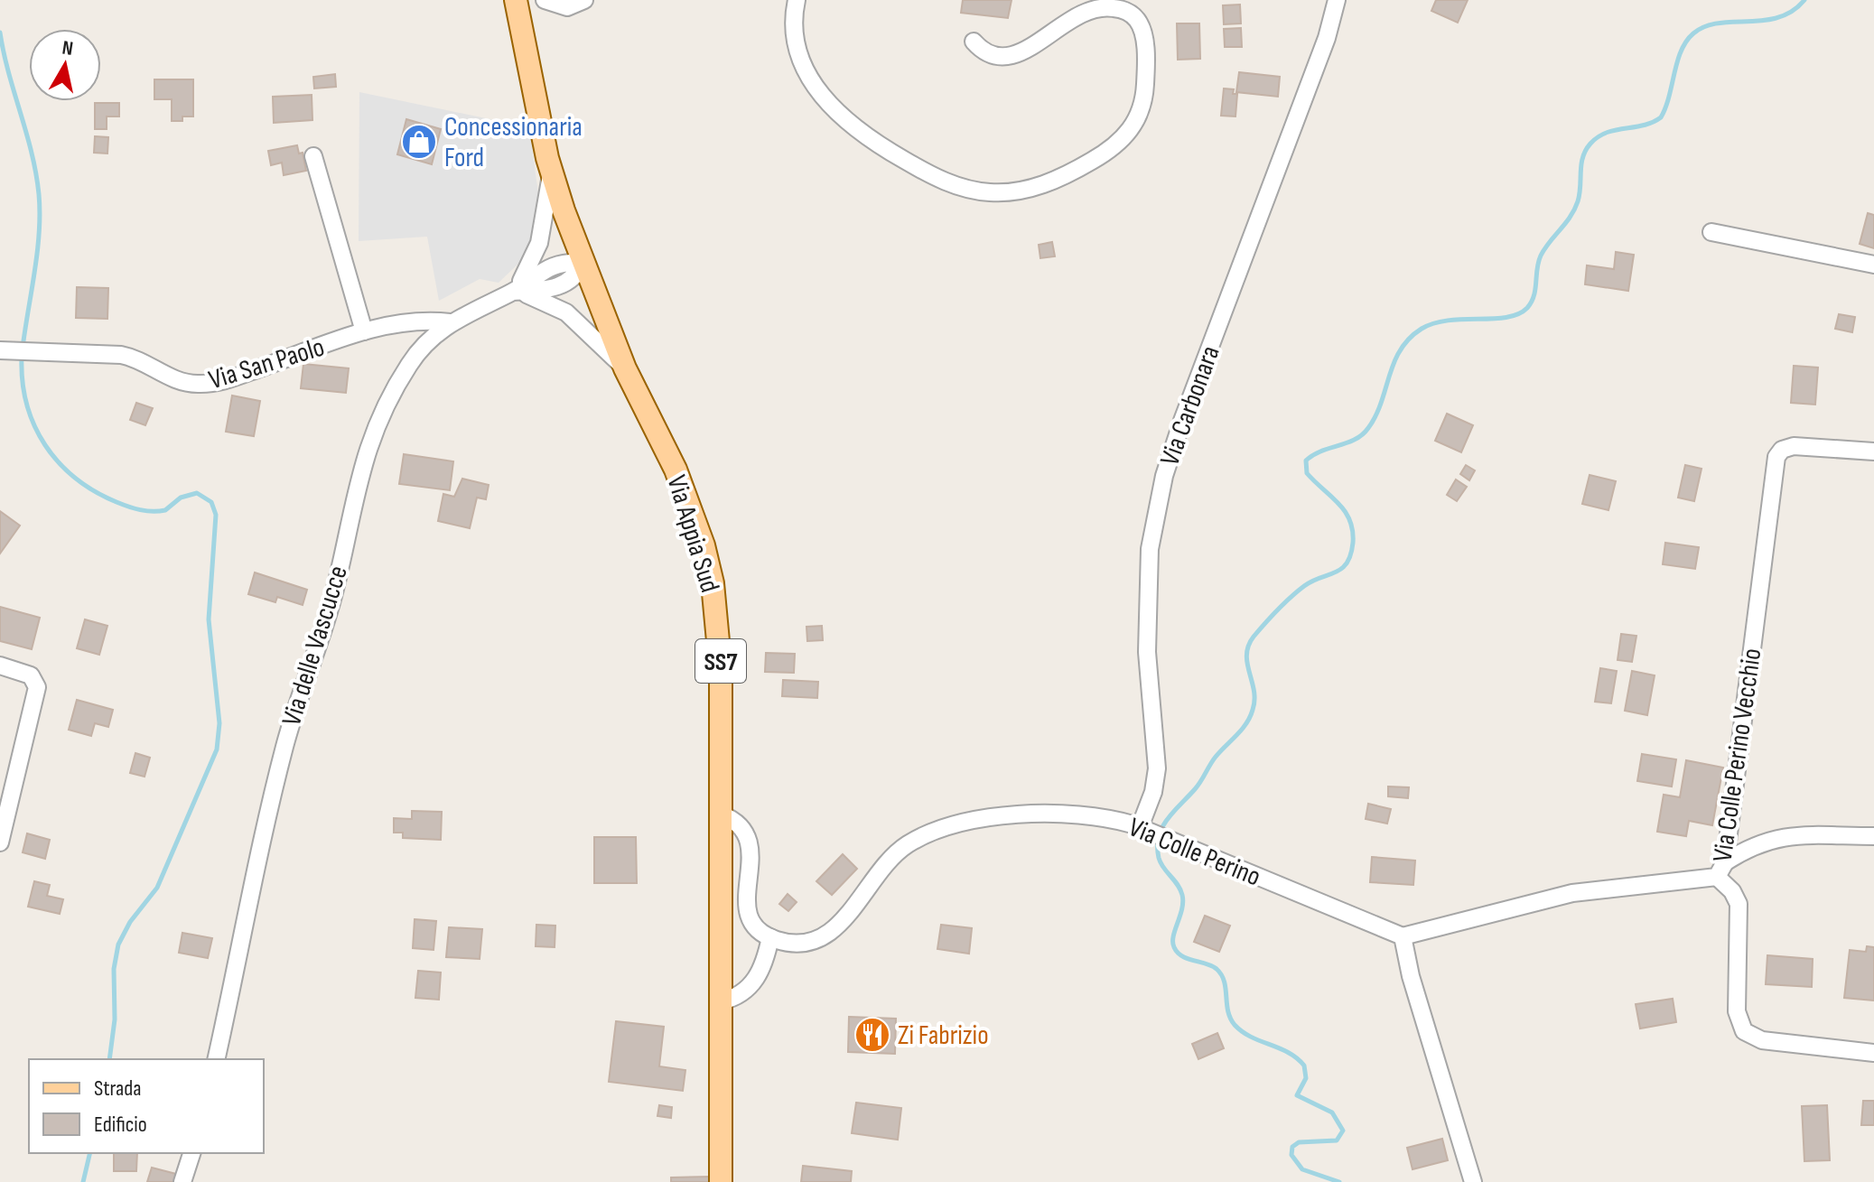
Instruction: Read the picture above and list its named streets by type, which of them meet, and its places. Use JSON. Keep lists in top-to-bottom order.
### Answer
{
  "streets": {
    "main road": ["Via Appia Sud", "SS7"],
    "street": [
      "Via San Paolo",
      "Via Carbonara",
      "Via delle Vascucce",
      "Via Colle Perino Vecchio",
      "Via Colle Perino"
    ]
  },
  "crossings": [
    ["Via San Paolo", "Via delle Vascucce"],
    ["Via Carbonara", "Via Colle Perino"],
    ["Via Appia Sud", "Via delle Vascucce"],
    ["Via Colle Perino Vecchio", "Via Colle Perino"]
  ],
  "places": {
    "shop": ["Concessionaria Ford"],
    "restaurant": ["Zi Fabrizio"]
  },
  "legend": ["Strada", "Edificio"],
  "north": "top"
}
